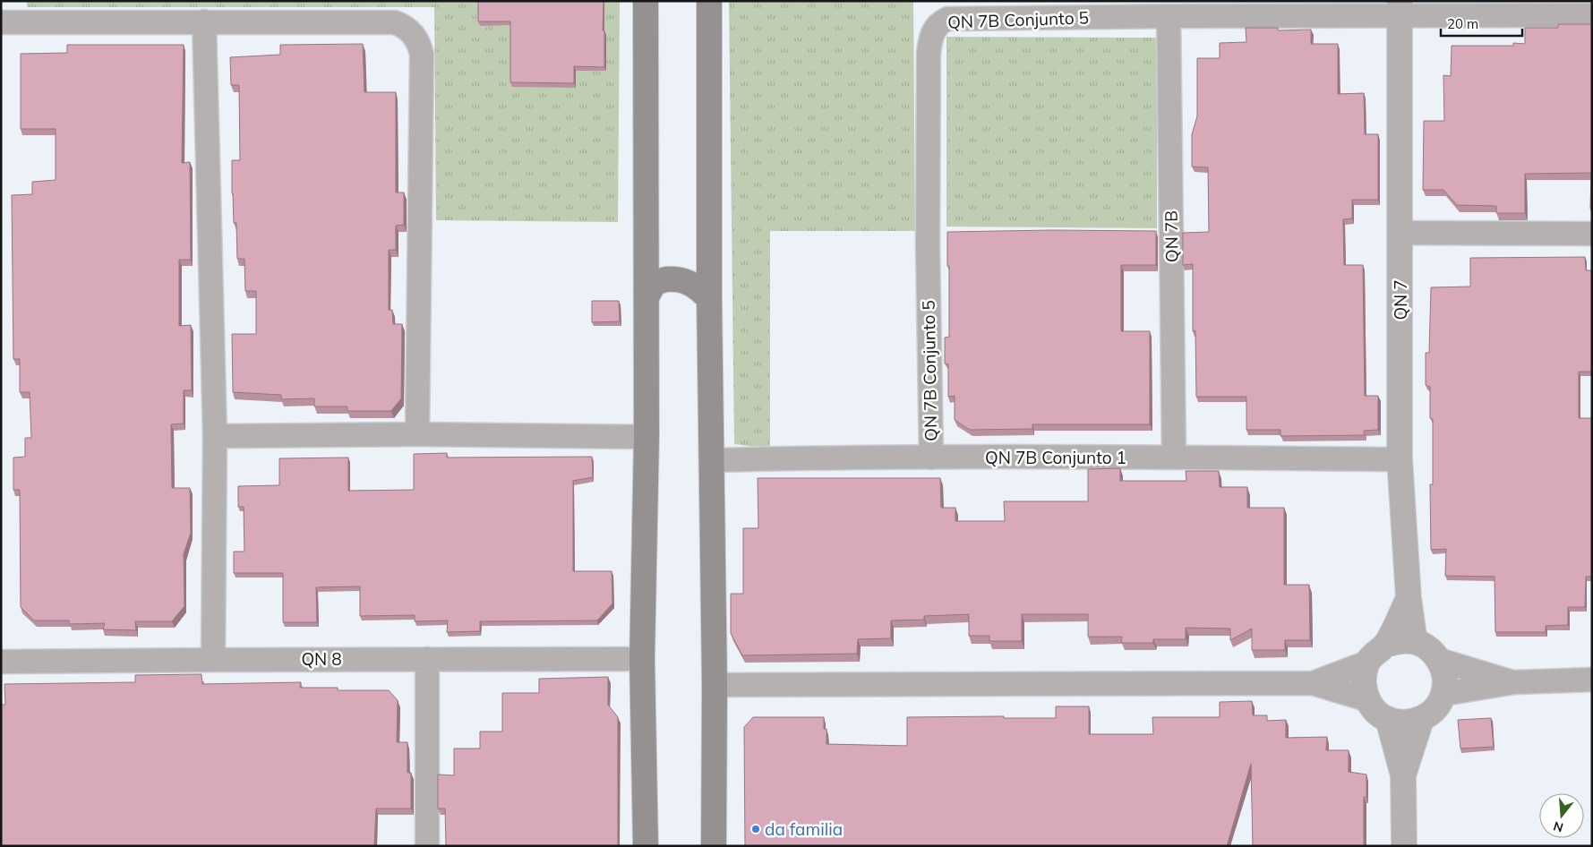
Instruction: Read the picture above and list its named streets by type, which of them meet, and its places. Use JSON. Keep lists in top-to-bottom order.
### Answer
{
  "streets": {
    "street": [
      "QN 7B Conjunto 5",
      "QN 7B",
      "QN 7",
      "QN 7B Conjunto 1",
      "QN 8"
    ]
  },
  "crossings": [
    ["QN 7B Conjunto 5", "QN 7B"],
    ["QN 7B Conjunto 5", "QN 7"],
    ["QN 7B Conjunto 5", "QN 7B Conjunto 1"],
    ["QN 7B", "QN 7B Conjunto 1"],
    ["QN 7", "QN 7B Conjunto 1"]
  ],
  "places": ["da familia"],
  "scale_bar": "20 m",
  "north": "bottom"
}
